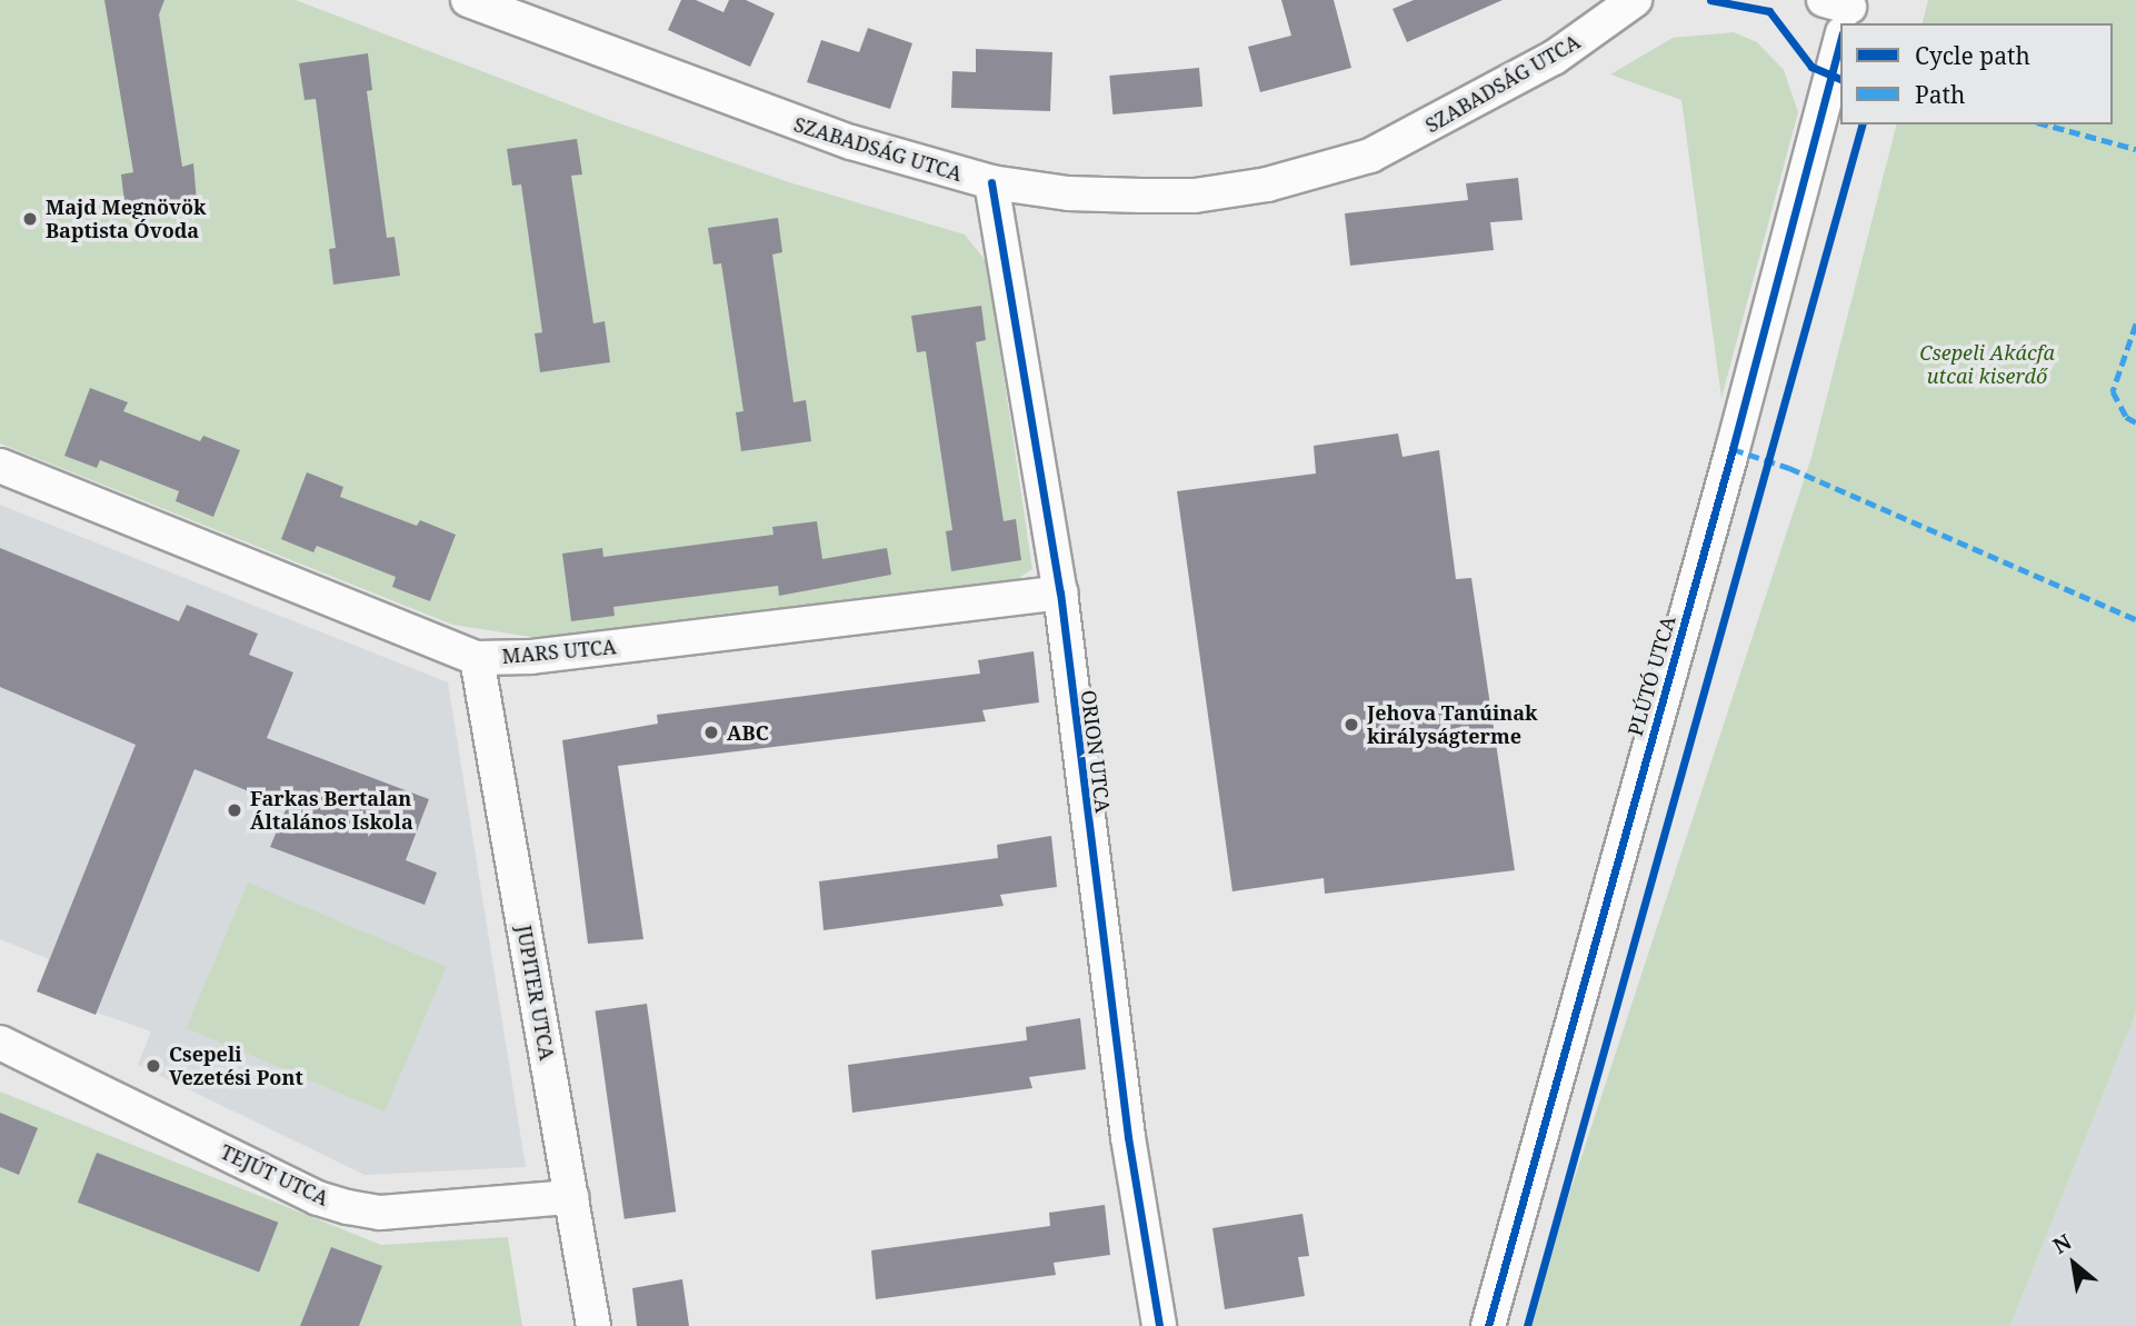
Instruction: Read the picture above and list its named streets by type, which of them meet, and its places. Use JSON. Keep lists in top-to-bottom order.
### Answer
{
  "streets": {
    "street": [
      "SZABADSÁG UTCA",
      "MARS UTCA",
      "PLÚTÓ UTCA",
      "ORION UTCA",
      "JUPITER UTCA",
      "TEJÚT UTCA"
    ]
  },
  "crossings": [
    ["SZABADSÁG UTCA", "ORION UTCA"],
    ["MARS UTCA", "ORION UTCA"],
    ["MARS UTCA", "JUPITER UTCA"],
    ["JUPITER UTCA", "TEJÚT UTCA"]
  ],
  "parks": ["Csepeli Akácfa utcai kiserdő"],
  "places": [
    "Majd Megnövök Baptista Óvoda",
    "Jehova Tanúinak királyságterme",
    "ABC",
    "Farkas Bertalan Általános Iskola",
    "Csepeli Vezetési Pont"
  ],
  "legend": ["Cycle path", "Path"],
  "north": "top left"
}
